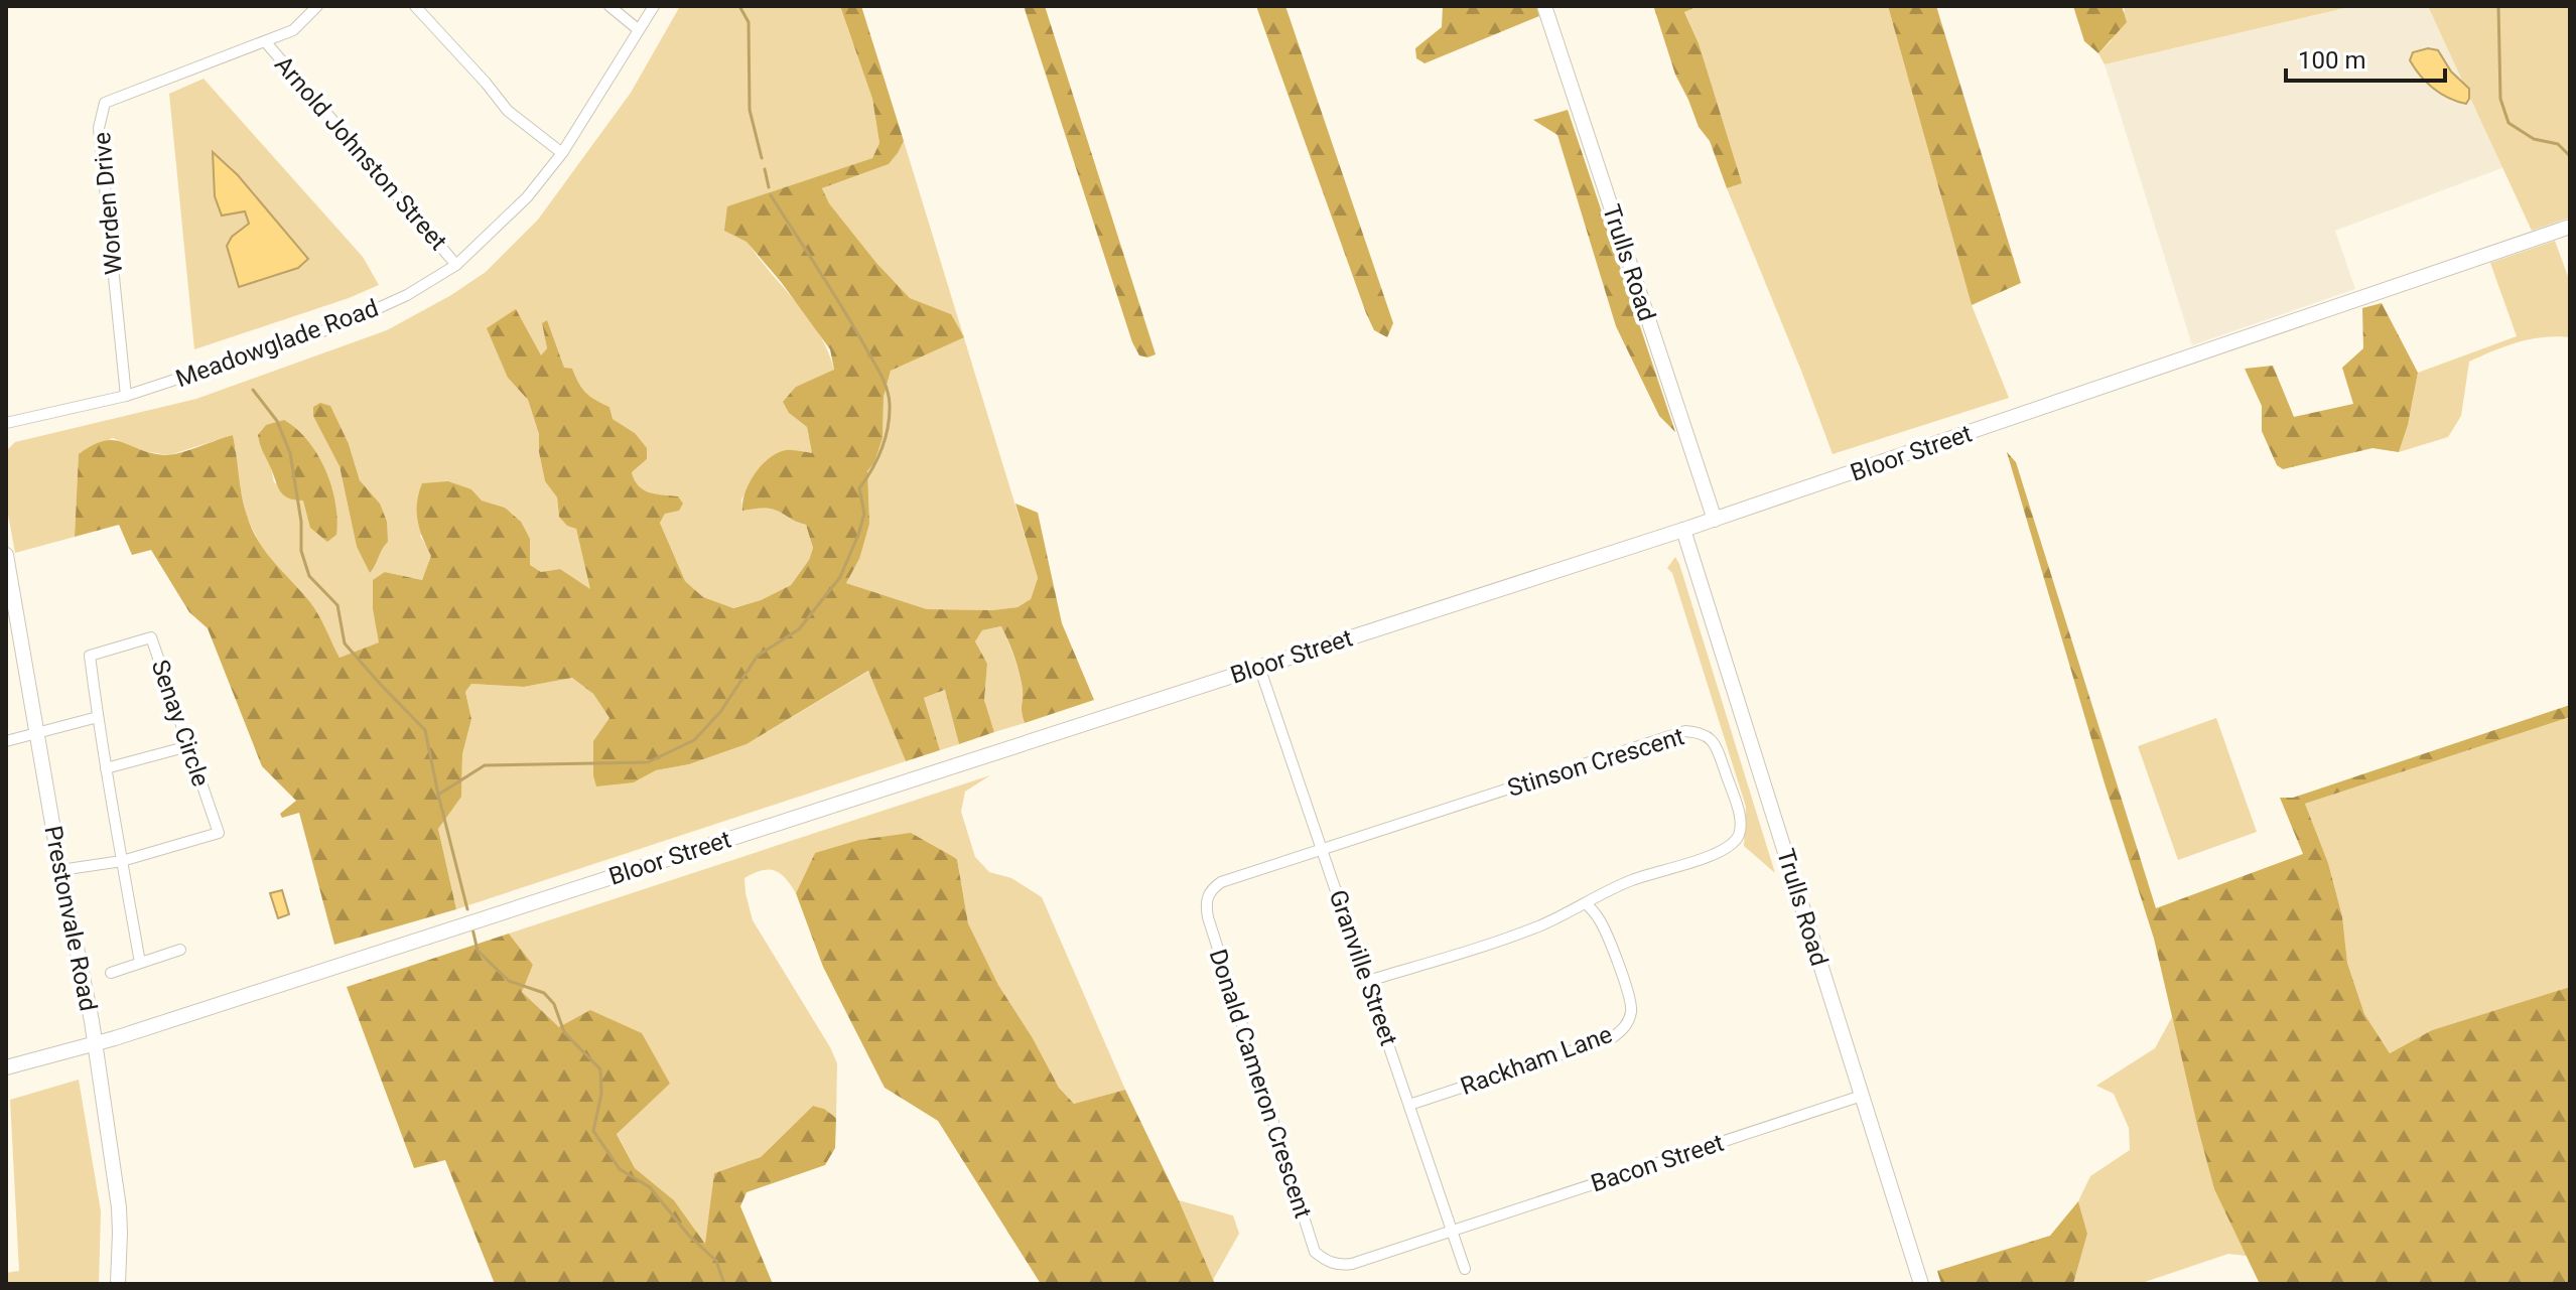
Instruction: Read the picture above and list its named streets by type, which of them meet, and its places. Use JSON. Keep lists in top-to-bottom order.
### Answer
{
  "streets": {
    "main road": ["Trulls Road", "Bloor Street", "Prestonvale Road"],
    "street": [
      "Arnold Johnston Street",
      "Worden Drive",
      "Meadowglade Road",
      "Senay Circle",
      "Stinson Crescent",
      "Granville Street",
      "Rackham Lane",
      "Donald Cameron Crescent",
      "Bacon Street"
    ]
  },
  "crossings": [
    ["Arnold Johnston Street", "Worden Drive"],
    ["Arnold Johnston Street", "Meadowglade Road"],
    ["Worden Drive", "Meadowglade Road"],
    ["Trulls Road", "Bloor Street"],
    ["Trulls Road", "Bacon Street"],
    ["Bloor Street", "Prestonvale Road"],
    ["Bloor Street", "Granville Street"],
    ["Senay Circle", "Prestonvale Road"],
    ["Stinson Crescent", "Granville Street"],
    ["Stinson Crescent", "Rackham Lane"],
    ["Stinson Crescent", "Donald Cameron Crescent"],
    ["Granville Street", "Rackham Lane"],
    ["Granville Street", "Donald Cameron Crescent"],
    ["Granville Street", "Bacon Street"],
    ["Donald Cameron Crescent", "Bacon Street"]
  ],
  "scale_bar": "100 m"
}
